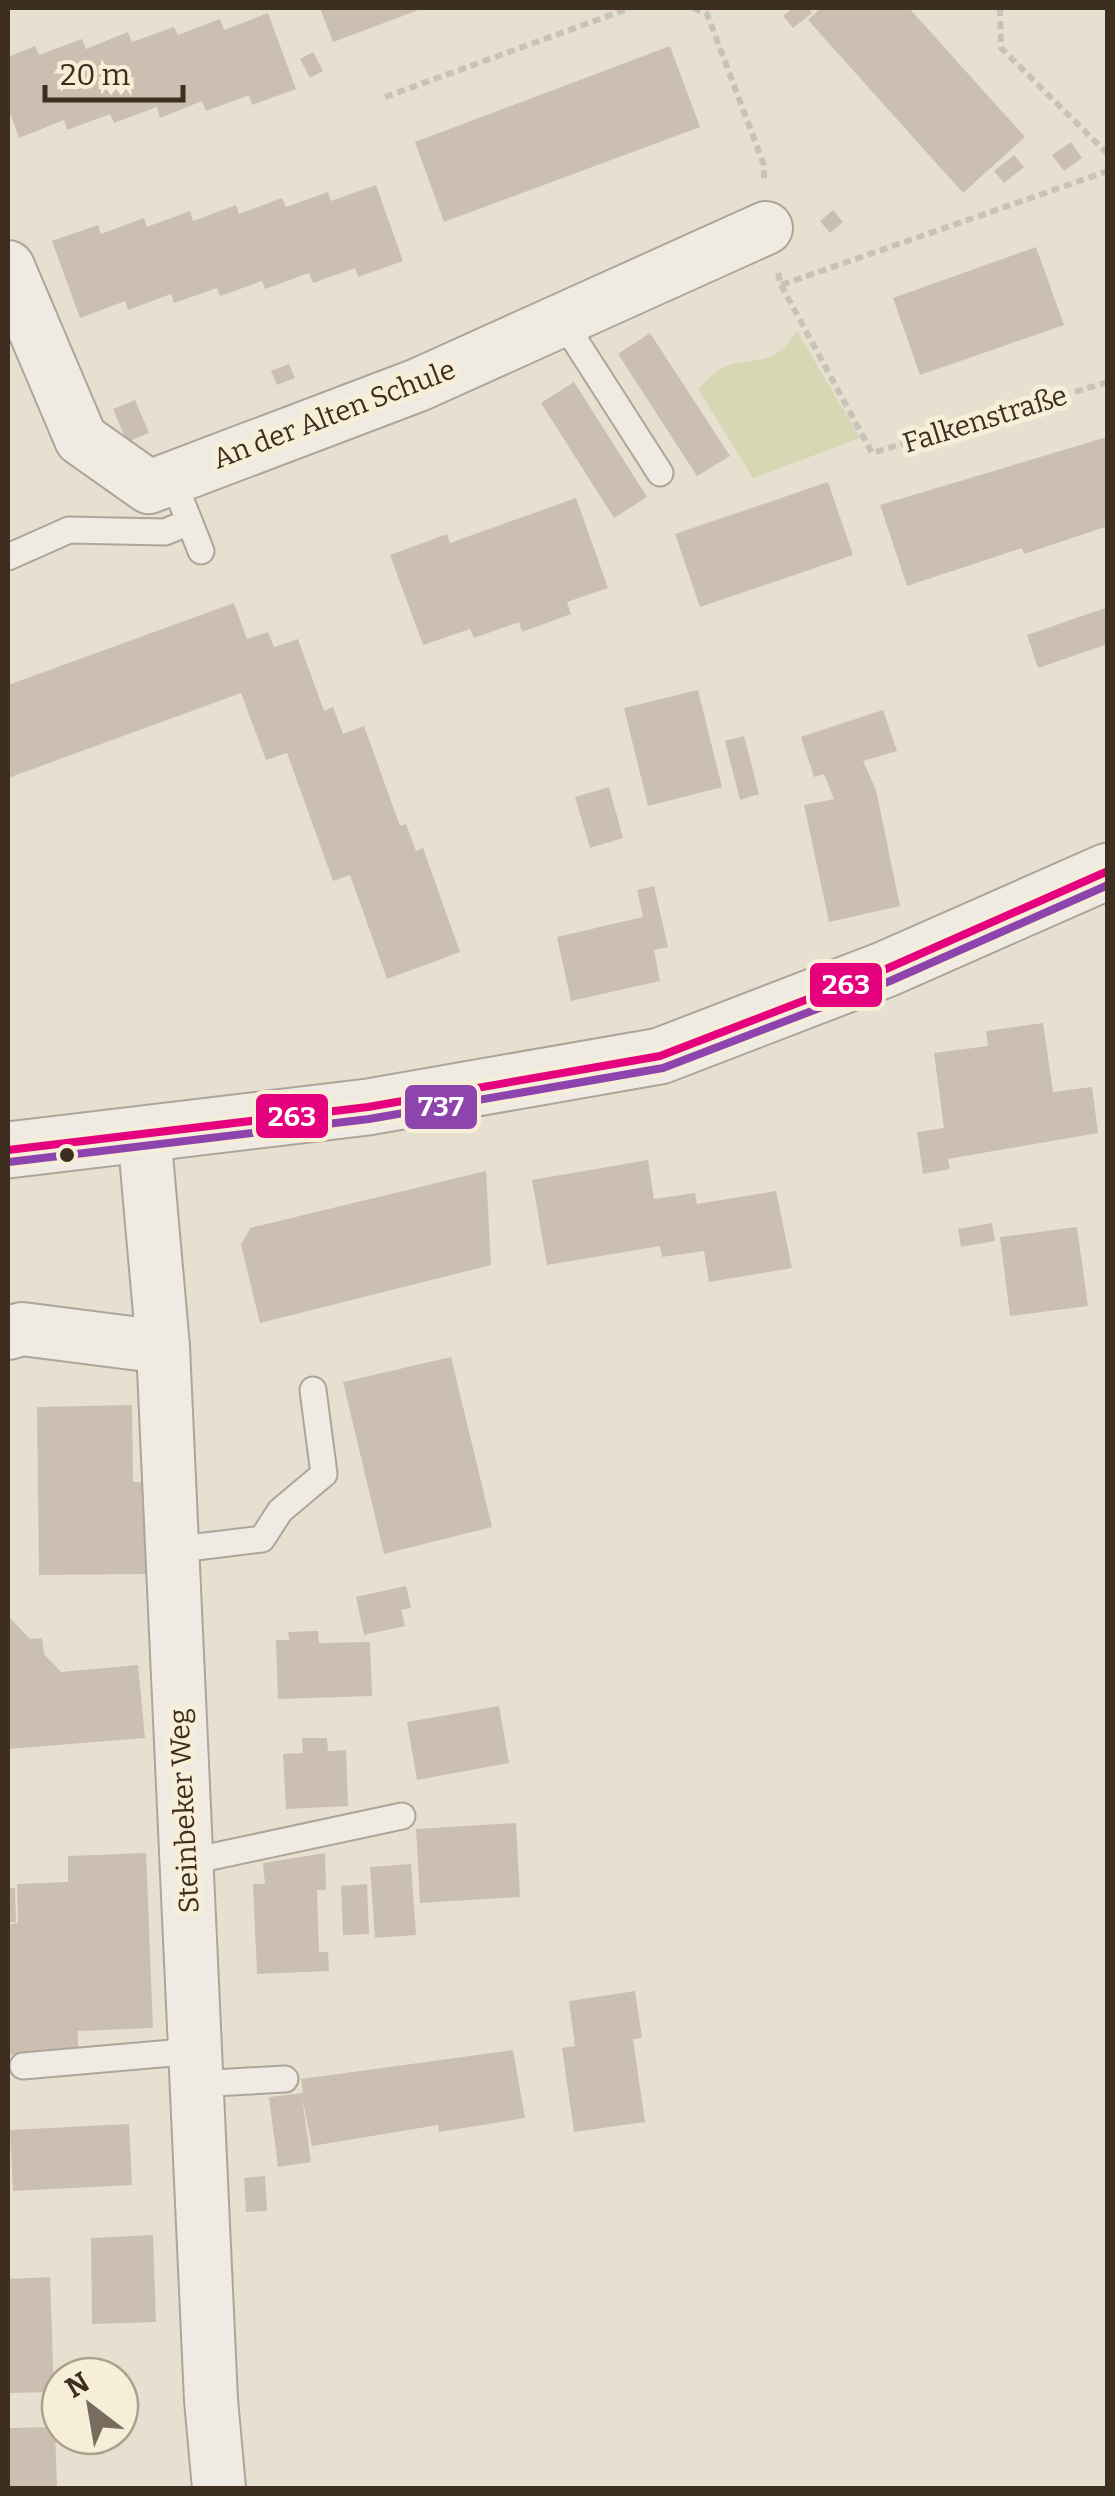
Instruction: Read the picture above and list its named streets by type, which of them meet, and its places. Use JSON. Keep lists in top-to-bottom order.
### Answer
{
  "streets": {
    "street": ["An der Alten Schule", "Steinbeker Weg"],
    "path": ["Falkenstraße"]
  },
  "lines": ["transit line 263", "transit line 737"],
  "scale_bar": "20 m",
  "north": "top left"
}
